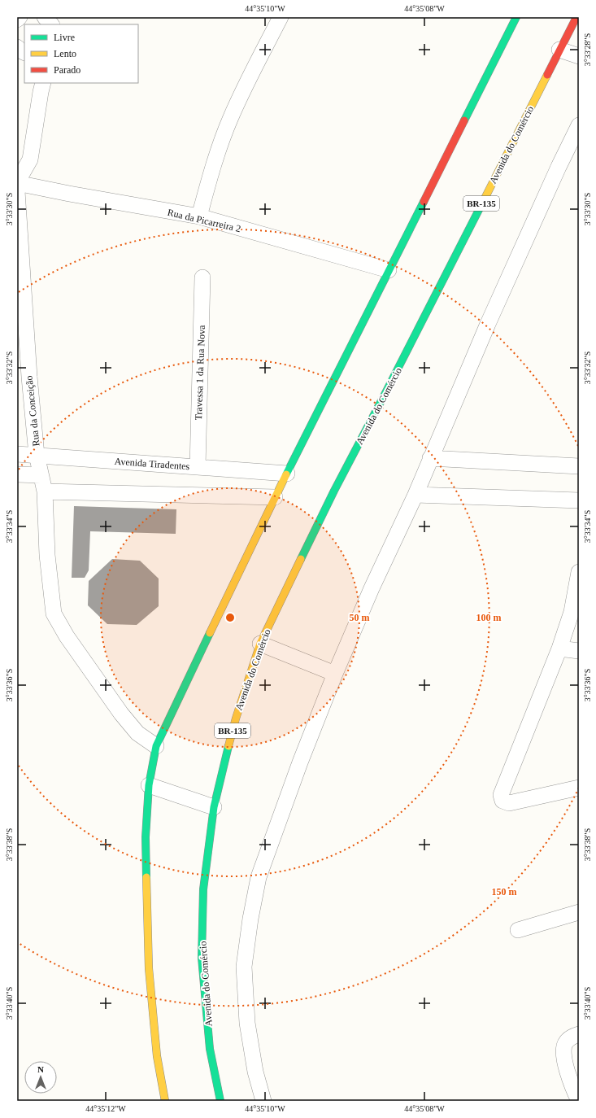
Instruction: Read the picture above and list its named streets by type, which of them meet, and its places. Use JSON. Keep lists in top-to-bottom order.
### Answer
{
  "streets": {
    "main road": ["Avenida do Comércio", "BR-135"],
    "street": [
      "Rua da Picarreira 2",
      "Travessa 1 da Rua Nova",
      "Rua da Conceição",
      "Avenida Tiradentes"
    ]
  },
  "crossings": [
    ["Travessa 1 da Rua Nova", "Avenida Tiradentes"],
    ["Rua da Conceição", "Avenida Tiradentes"]
  ],
  "legend": ["Livre", "Lento", "Parado"],
  "north": "top",
  "coordinates": [
    "44°35'10\"W",
    "44°35'08\"W",
    "3°33'28\"S",
    "3°33'30\"S",
    "3°33'32\"S",
    "3°33'34\"S",
    "3°33'36\"S",
    "3°33'38\"S",
    "3°33'40\"S",
    "44°35'12\"W"
  ],
  "rings": ["50 m", "100 m", "150 m"]
}
